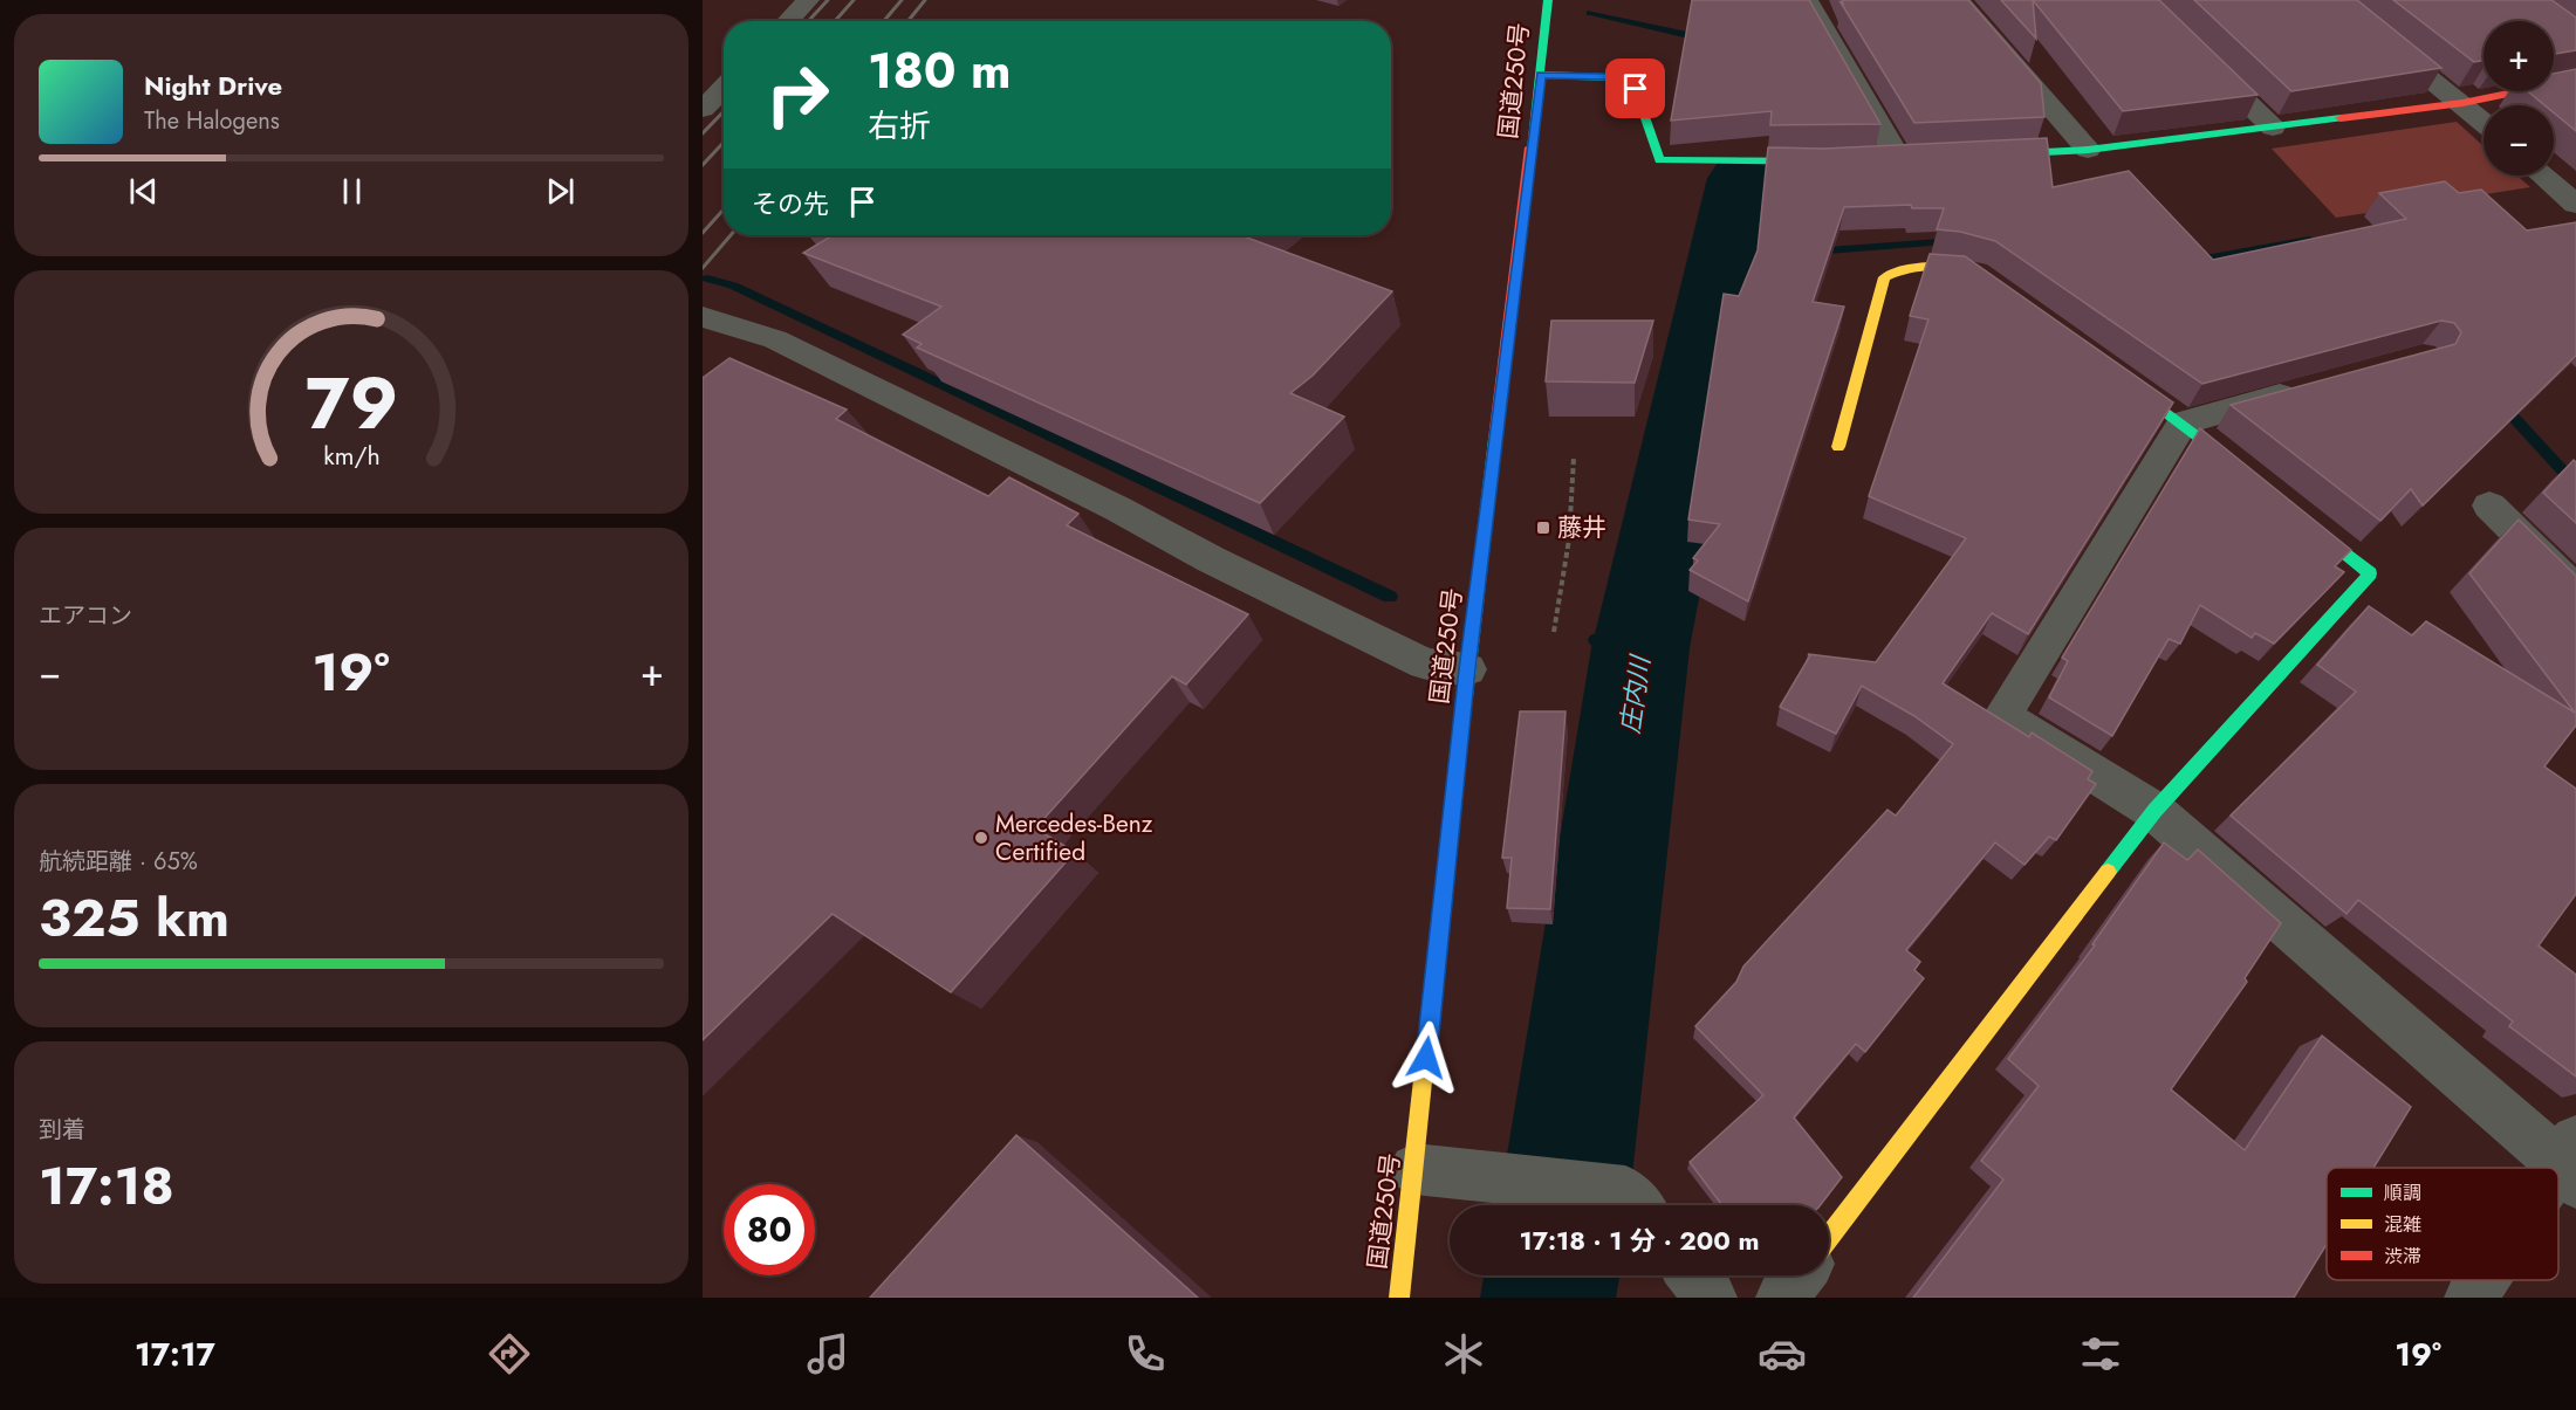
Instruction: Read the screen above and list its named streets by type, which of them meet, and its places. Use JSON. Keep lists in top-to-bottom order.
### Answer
{
  "streets": {
    "main road": ["国道250号"]
  },
  "water": ["庄内川"],
  "places": {
    "transit": ["藤井"],
    "other": ["Mercedes-Benz Certified"]
  },
  "legend": ["順調", "混雑", "渋滞"],
  "page": {
    "map_buttons": ["+", "−"],
    "turn": ["180 m", "右折"],
    "song": ["Night Drive", "The Halogens"],
    "then": "その先",
    "tile": [
      "エアコン",
      ["航続距離 · 65%", "325 km"],
      ["到着", "17:18"]
    ],
    "heat": ["−", "19°", "+"],
    "limit": "80",
    "trip": "17:18 · 1 分 · 200 m",
    "tabs": ["17:17", "19°"],
    "gauge": ["79", "km/h"]
  }
}
